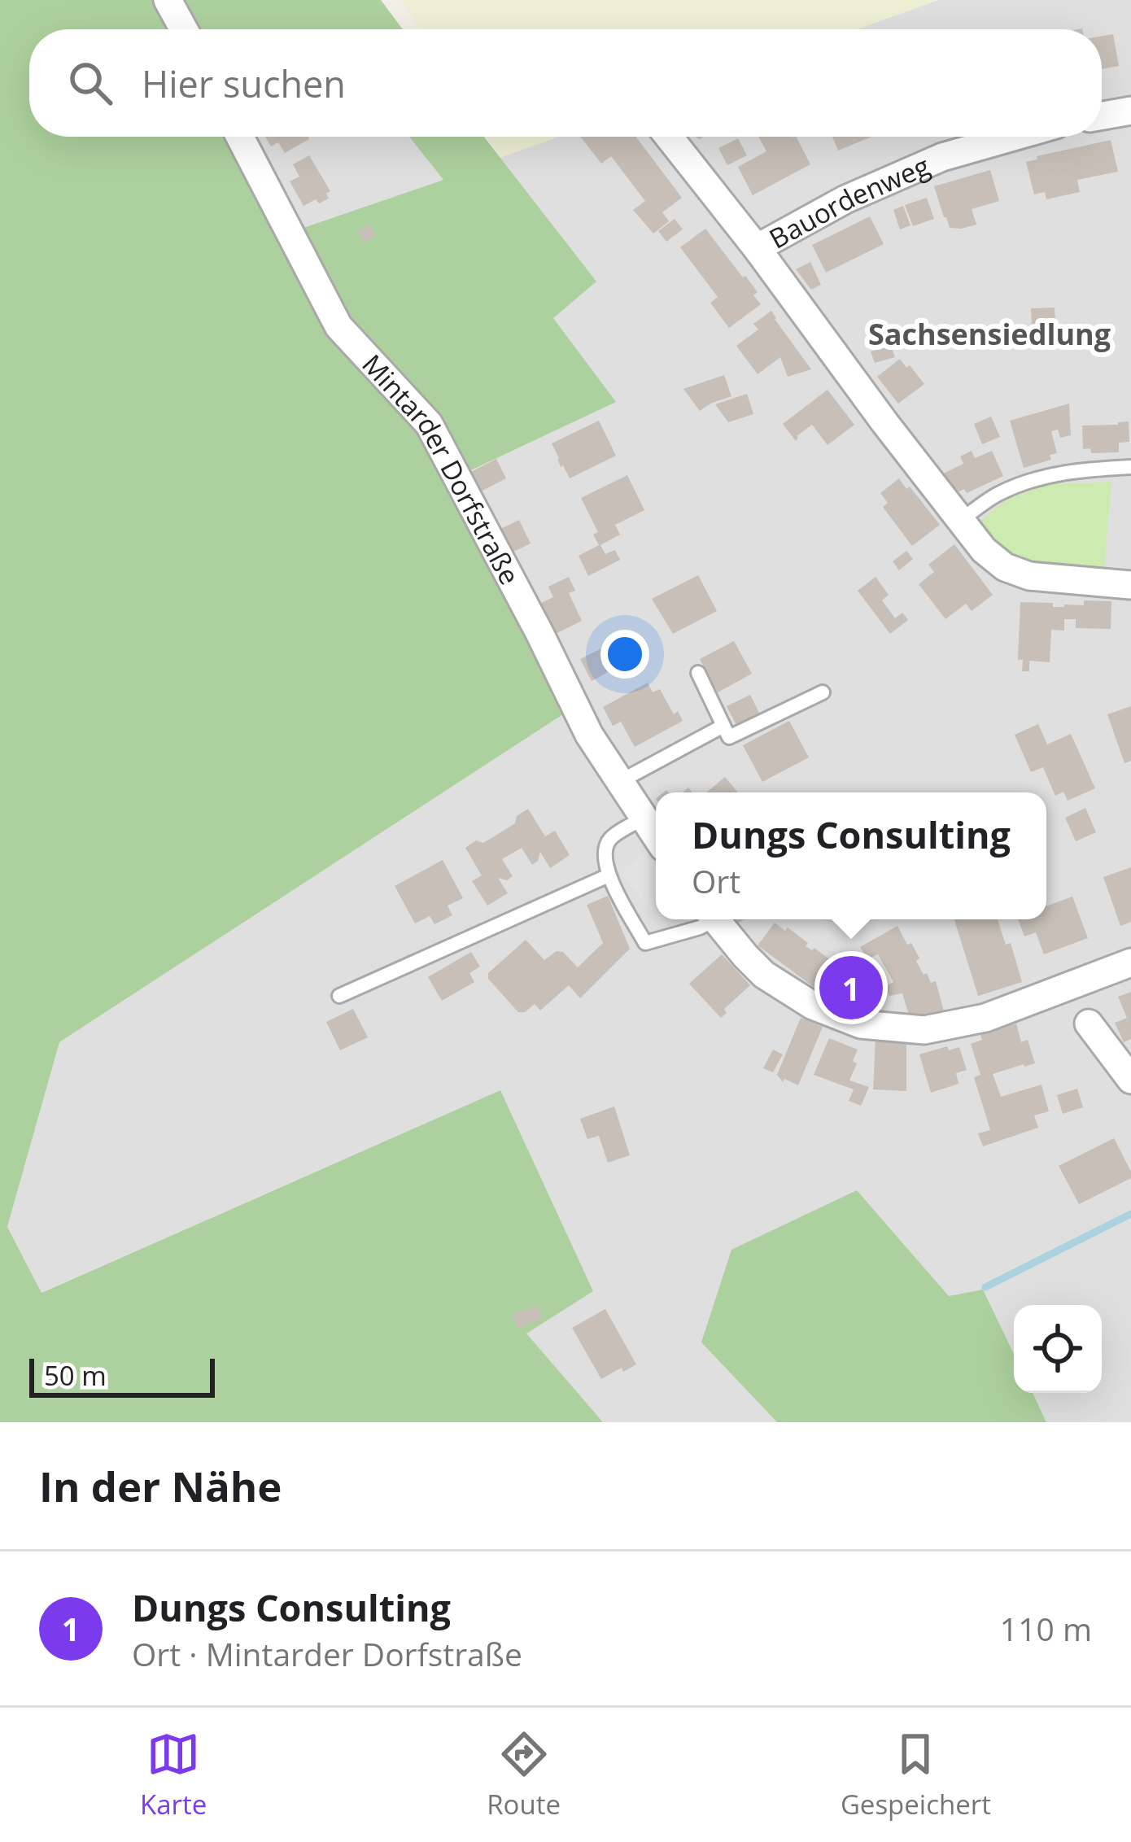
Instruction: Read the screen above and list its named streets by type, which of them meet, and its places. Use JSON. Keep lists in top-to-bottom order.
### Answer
{
  "streets": {
    "street": ["Bauordenweg", "Mintarder Dorfstraße"]
  },
  "districts": ["Sachsensiedlung"],
  "scale_bar": "50 m",
  "page": {
    "search": "Hier suchen",
    "popup": ["Dungs Consulting", "Ort"],
    "pins": "1",
    "scale": "50 m",
    "heading": "In der Nähe",
    "list": [
      {
        "mark": "1",
        "name": "Dungs Consulting",
        "note": "Ort · Mintarder Dorfstraße",
        "value": "110 m"
      }
    ],
    "nav": ["Karte", "Route", "Gespeichert"]
  }
}
